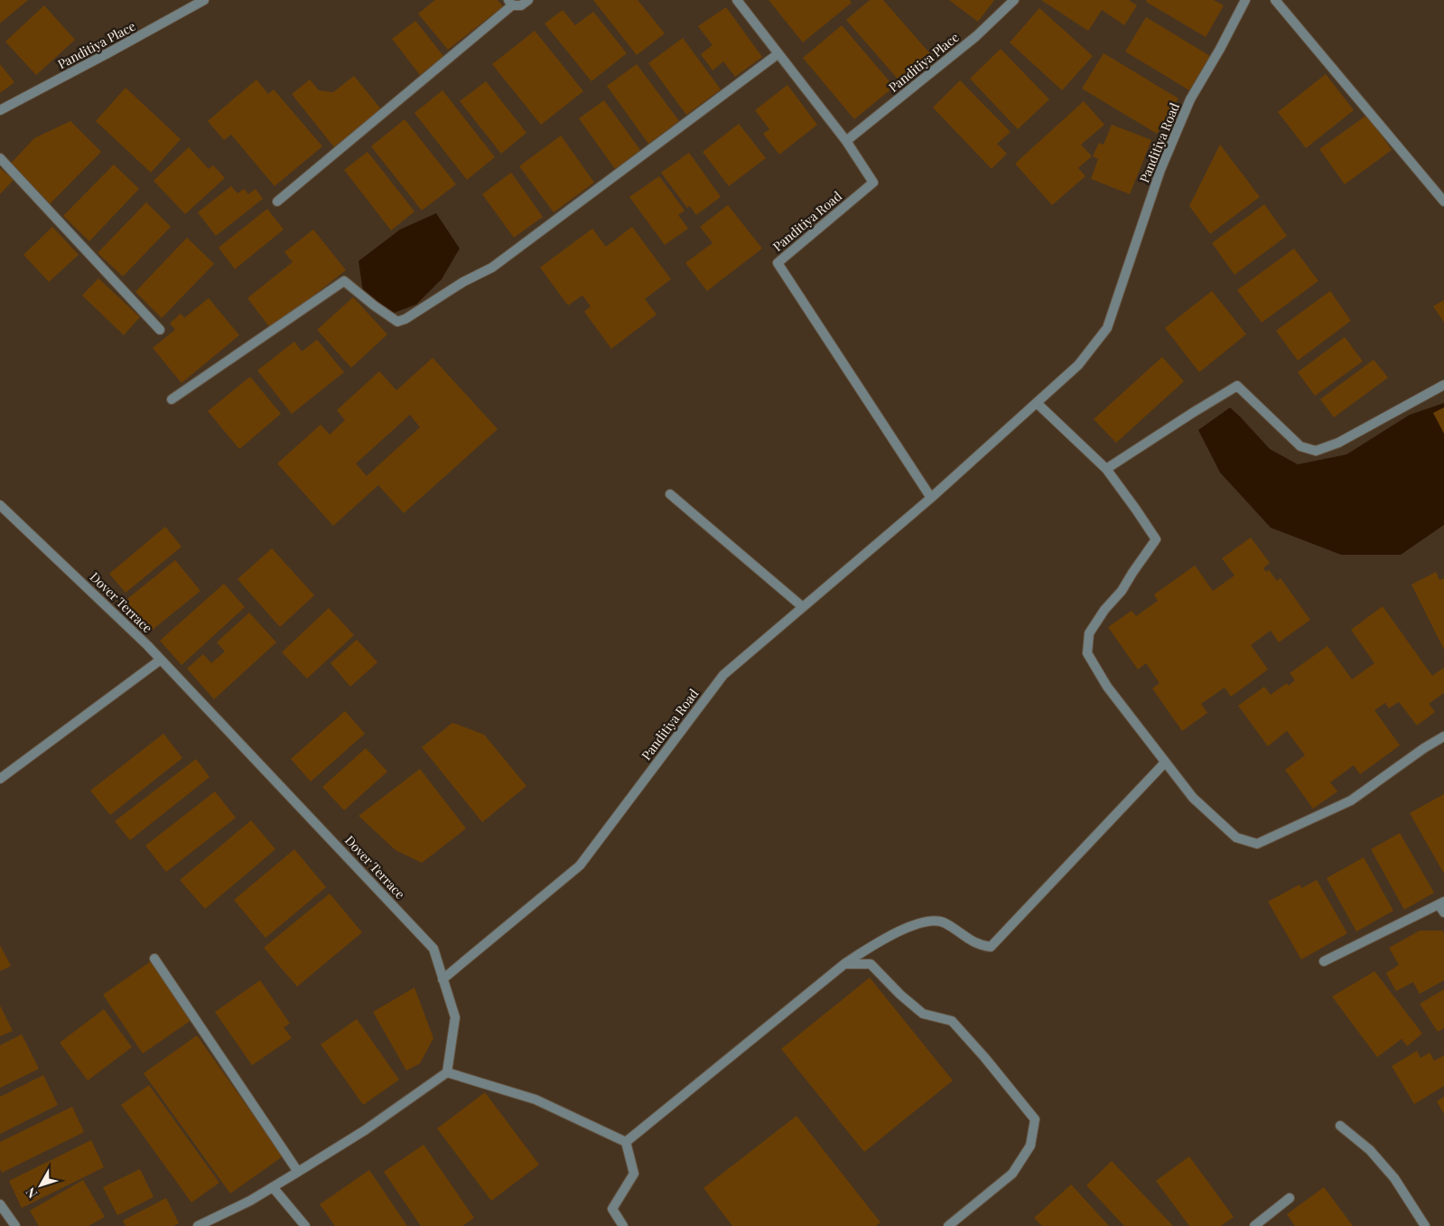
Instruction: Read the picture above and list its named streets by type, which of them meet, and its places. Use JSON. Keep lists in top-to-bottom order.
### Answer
{
  "streets": {
    "street": ["Panditiya Place", "Panditiya Road", "Dover Terrace"]
  },
  "crossings": [
    ["Panditiya Place", "Panditiya Road"],
    ["Panditiya Road", "Dover Terrace"]
  ],
  "north": "bottom left"
}
